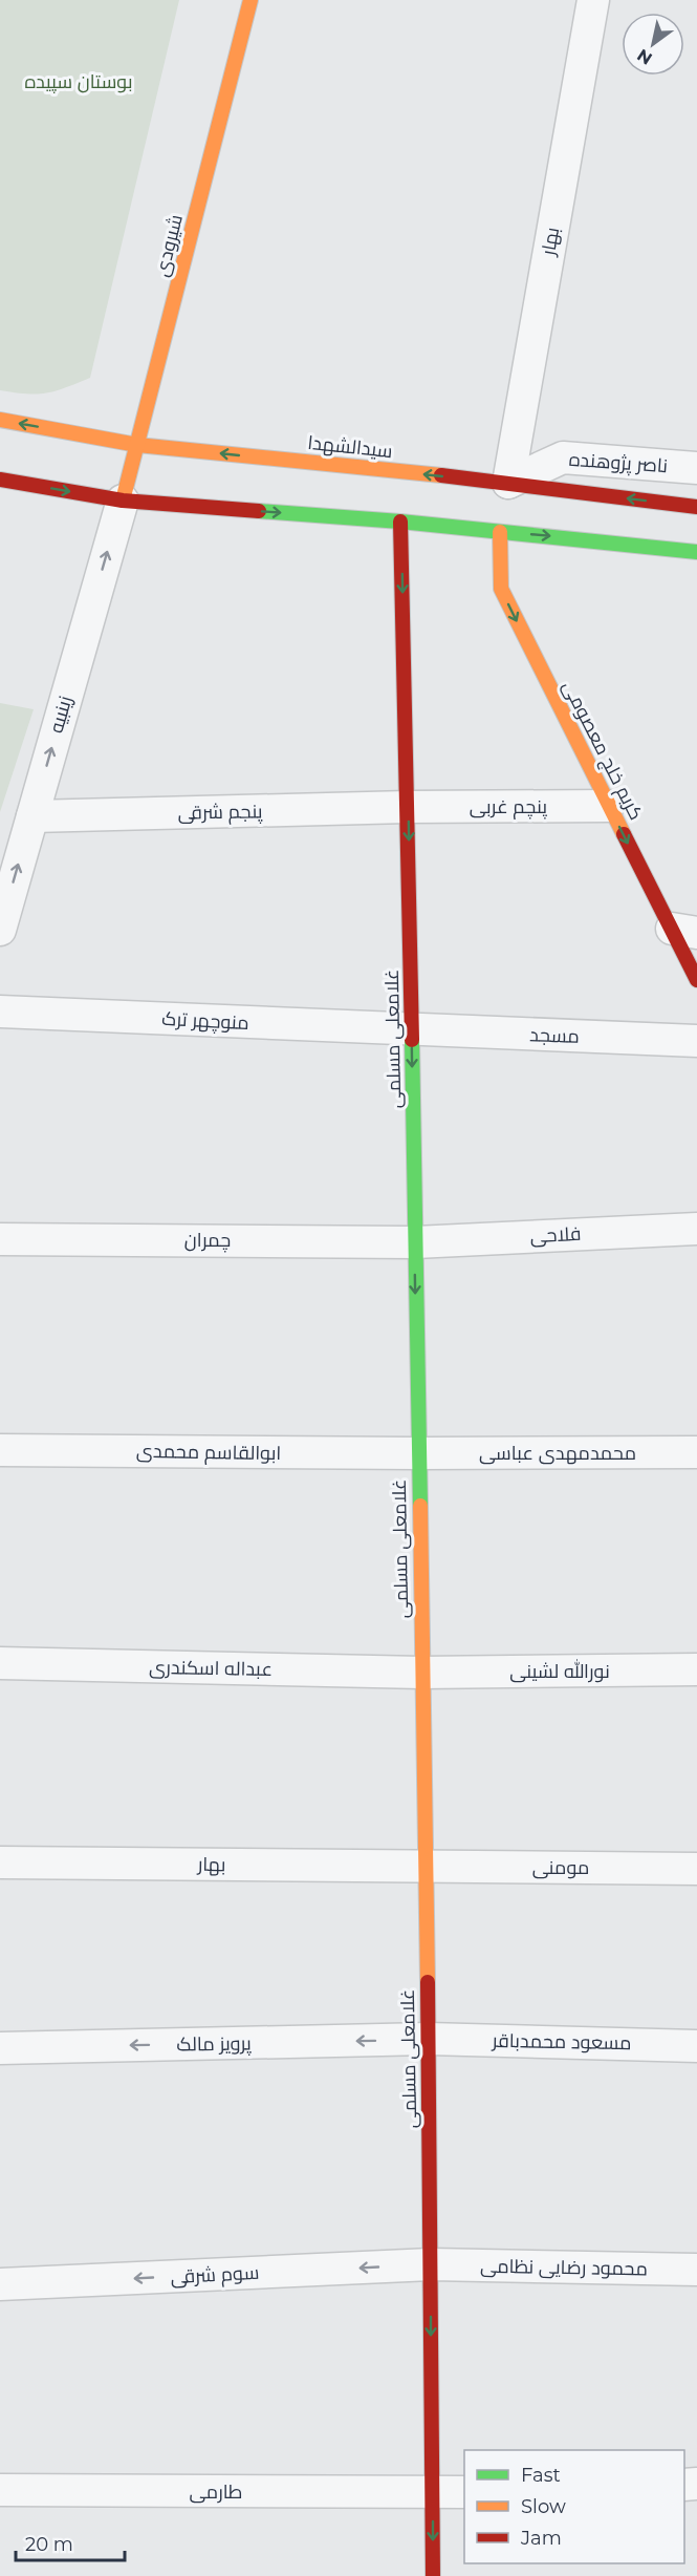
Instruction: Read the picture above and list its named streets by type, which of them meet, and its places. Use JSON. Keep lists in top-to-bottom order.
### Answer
{
  "streets": {
    "street": [
      "بهار",
      "شیرودی",
      "سیدالشهدا",
      "ناصر پژوهنده",
      "زینبیه",
      "کریم خلج معصومی",
      "پنچم غربی",
      "پنجم شرقی",
      "منوچهر ترک",
      "مسجد",
      "غلامعلی مسلمی",
      "فلاحی",
      "چمران",
      "ابوالقاسم محمدی",
      "محمدمهدی عباسی",
      "عبداله اسکندری",
      "نورالله لشینی",
      "مومنی",
      "مسعود محمدباقر",
      "پرویز مالک",
      "محمود رضایی نظامی",
      "سوم شرقی",
      "طارمی"
    ]
  },
  "crossings": [
    ["بهار", "سیدالشهدا"],
    ["بهار", "ناصر پژوهنده"],
    ["بهار", "غلامعلی مسلمی"],
    ["بهار", "مومنی"],
    ["شیرودی", "سیدالشهدا"],
    ["شیرودی", "زینبیه"],
    ["سیدالشهدا", "ناصر پژوهنده"],
    ["زینبیه", "پنجم شرقی"],
    ["کریم خلج معصومی", "پنچم غربی"],
    ["پنچم غربی", "پنجم شرقی"],
    ["پنچم غربی", "غلامعلی مسلمی"],
    ["پنجم شرقی", "غلامعلی مسلمی"],
    ["منوچهر ترک", "مسجد"],
    ["منوچهر ترک", "غلامعلی مسلمی"],
    ["مسجد", "غلامعلی مسلمی"],
    ["غلامعلی مسلمی", "فلاحی"],
    ["غلامعلی مسلمی", "چمران"],
    ["غلامعلی مسلمی", "ابوالقاسم محمدی"],
    ["غلامعلی مسلمی", "محمدمهدی عباسی"],
    ["غلامعلی مسلمی", "عبداله اسکندری"],
    ["غلامعلی مسلمی", "نورالله لشینی"],
    ["غلامعلی مسلمی", "مومنی"],
    ["غلامعلی مسلمی", "مسعود محمدباقر"],
    ["غلامعلی مسلمی", "پرویز مالک"],
    ["غلامعلی مسلمی", "محمود رضایی نظامی"],
    ["غلامعلی مسلمی", "سوم شرقی"],
    ["غلامعلی مسلمی", "طارمی"],
    ["فلاحی", "چمران"],
    ["ابوالقاسم محمدی", "محمدمهدی عباسی"],
    ["عبداله اسکندری", "نورالله لشینی"],
    ["مسعود محمدباقر", "پرویز مالک"],
    ["محمود رضایی نظامی", "سوم شرقی"]
  ],
  "one_way": [
    "زینبیه",
    "کریم خلج معصومی",
    "غلامعلی مسلمی",
    "پرویز مالک",
    "سوم شرقی"
  ],
  "parks": ["بوستان سپیده"],
  "legend": ["Fast", "Slow", "Jam"],
  "scale_bar": "20 m",
  "north": "bottom left"
}
